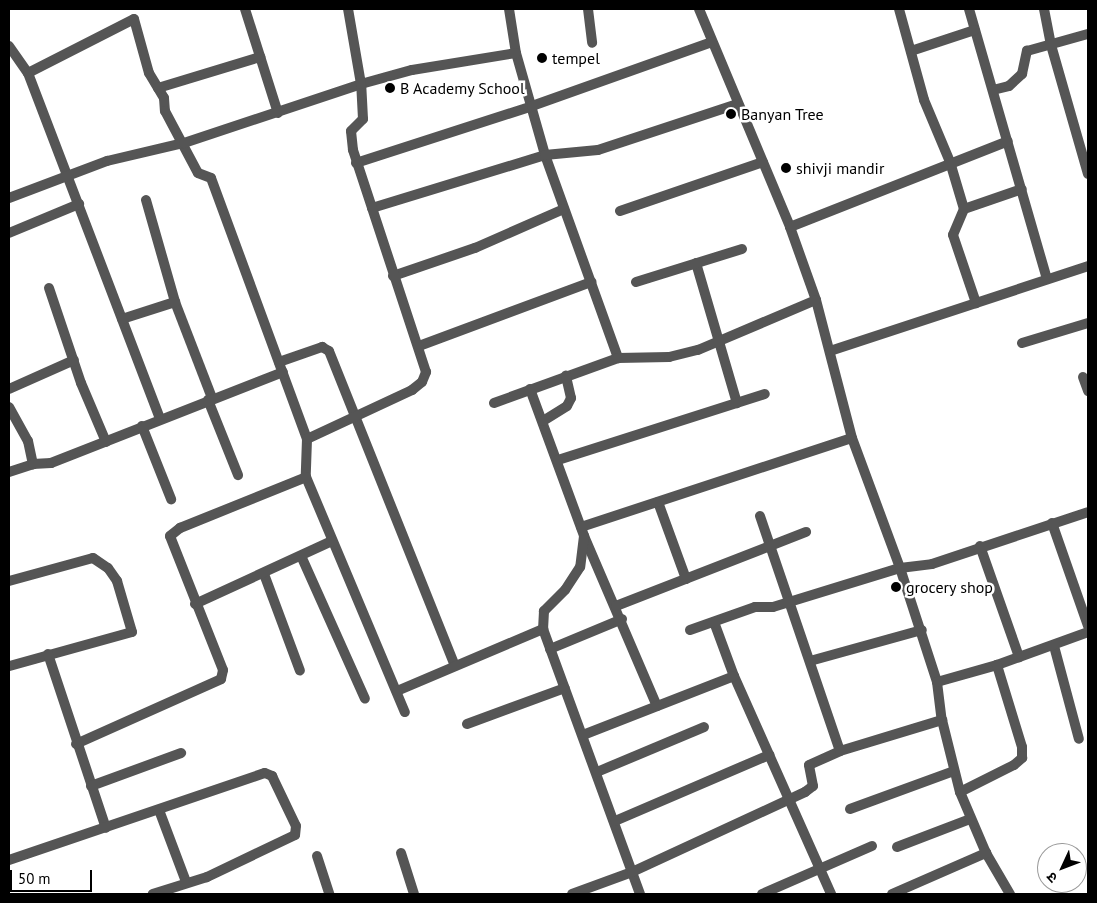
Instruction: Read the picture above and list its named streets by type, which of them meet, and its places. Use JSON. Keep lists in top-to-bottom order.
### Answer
{
  "places": [
    "tempel",
    "B Academy School",
    "Banyan Tree",
    "shivji mandir",
    "grocery shop"
  ],
  "scale_bar": "50 m",
  "north": "bottom left"
}
